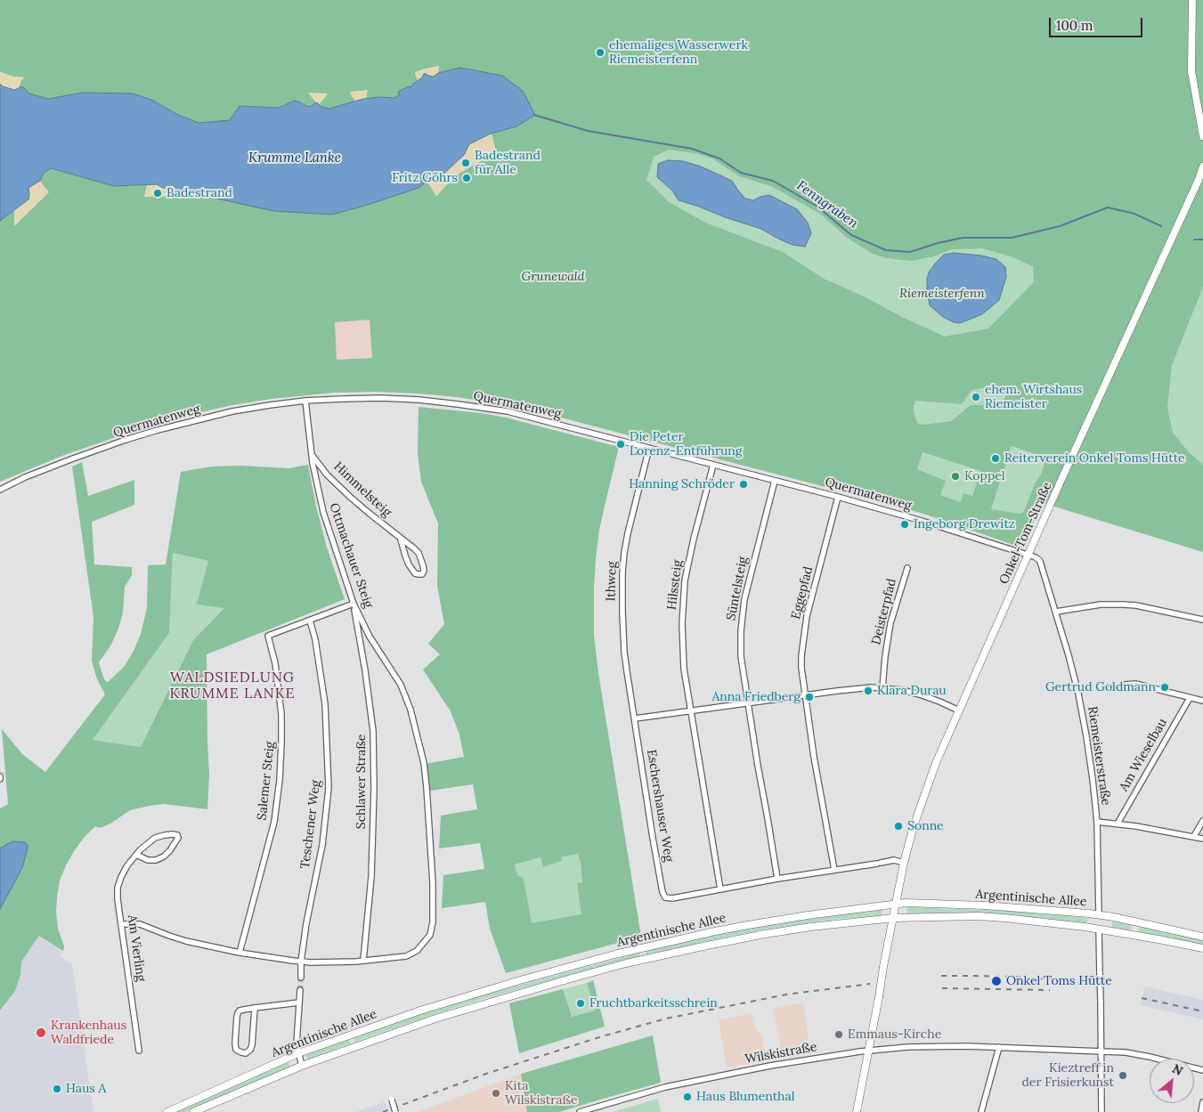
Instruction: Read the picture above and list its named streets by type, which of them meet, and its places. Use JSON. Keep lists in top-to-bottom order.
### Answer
{
  "streets": {
    "main road": ["Onkel-Tom-Straße", "Riemeisterstraße", "Argentinische Allee"],
    "street": [
      "Quermatenweg",
      "Himmelsteig",
      "Ottmachauer Steig",
      "Ithweg",
      "Hilssteig",
      "Süntelsteig",
      "Eggepfad",
      "Deisterpfad",
      "Am Wieselbau",
      "Salemer Steig",
      "Schlawer Straße",
      "Eschershauser Weg",
      "Teschener Weg",
      "Am Vierling",
      "Wilskistraße"
    ]
  },
  "crossings": [
    ["Quermatenweg", "Onkel-Tom-Straße"],
    ["Quermatenweg", "Ottmachauer Steig"],
    ["Quermatenweg", "Ithweg"],
    ["Quermatenweg", "Hilssteig"],
    ["Quermatenweg", "Süntelsteig"],
    ["Quermatenweg", "Eggepfad"],
    ["Quermatenweg", "Riemeisterstraße"],
    ["Himmelsteig", "Ottmachauer Steig"],
    ["Onkel-Tom-Straße", "Riemeisterstraße"],
    ["Onkel-Tom-Straße", "Eschershauser Weg"],
    ["Onkel-Tom-Straße", "Argentinische Allee"],
    ["Onkel-Tom-Straße", "Wilskistraße"],
    ["Ottmachauer Steig", "Schlawer Straße"],
    ["Ithweg", "Eschershauser Weg"],
    ["Riemeisterstraße", "Argentinische Allee"],
    ["Riemeisterstraße", "Wilskistraße"],
    ["Salemer Steig", "Teschener Weg"]
  ],
  "districts": ["WALDSIEDLUNG KRUMME LANKE"],
  "water": ["Krumme Lanke", "Fenngraben"],
  "parks": ["Grunewald", "Riemeisterfenn"],
  "places": [
    "ehemaliges Wasserwerk Riemeisterfenn",
    "Badestrand für Alle",
    "Fritz Göhrs",
    "Badestrand",
    "ehem. Wirtshaus Riemeister",
    "Die Peter Lorenz-Entführung",
    "Reiterverein Onkel Toms Hütte",
    "Koppel",
    "Hanning Schröder",
    "Ingeborg Drewitz",
    "Gertrud Goldmann",
    "Klara Durau",
    "Anna Friedberg",
    "Sonne",
    "Onkel Toms Hütte",
    "Fruchtbarkeitsschrein",
    "Krankenhaus Waldfriede",
    "Emmaus-Kirche",
    "Kieztreff in der Frisierkunst",
    "Haus A",
    "Kita Wilskistraße",
    "Haus Blumenthal"
  ],
  "scale_bar": "100 m",
  "north": "top right"
}
